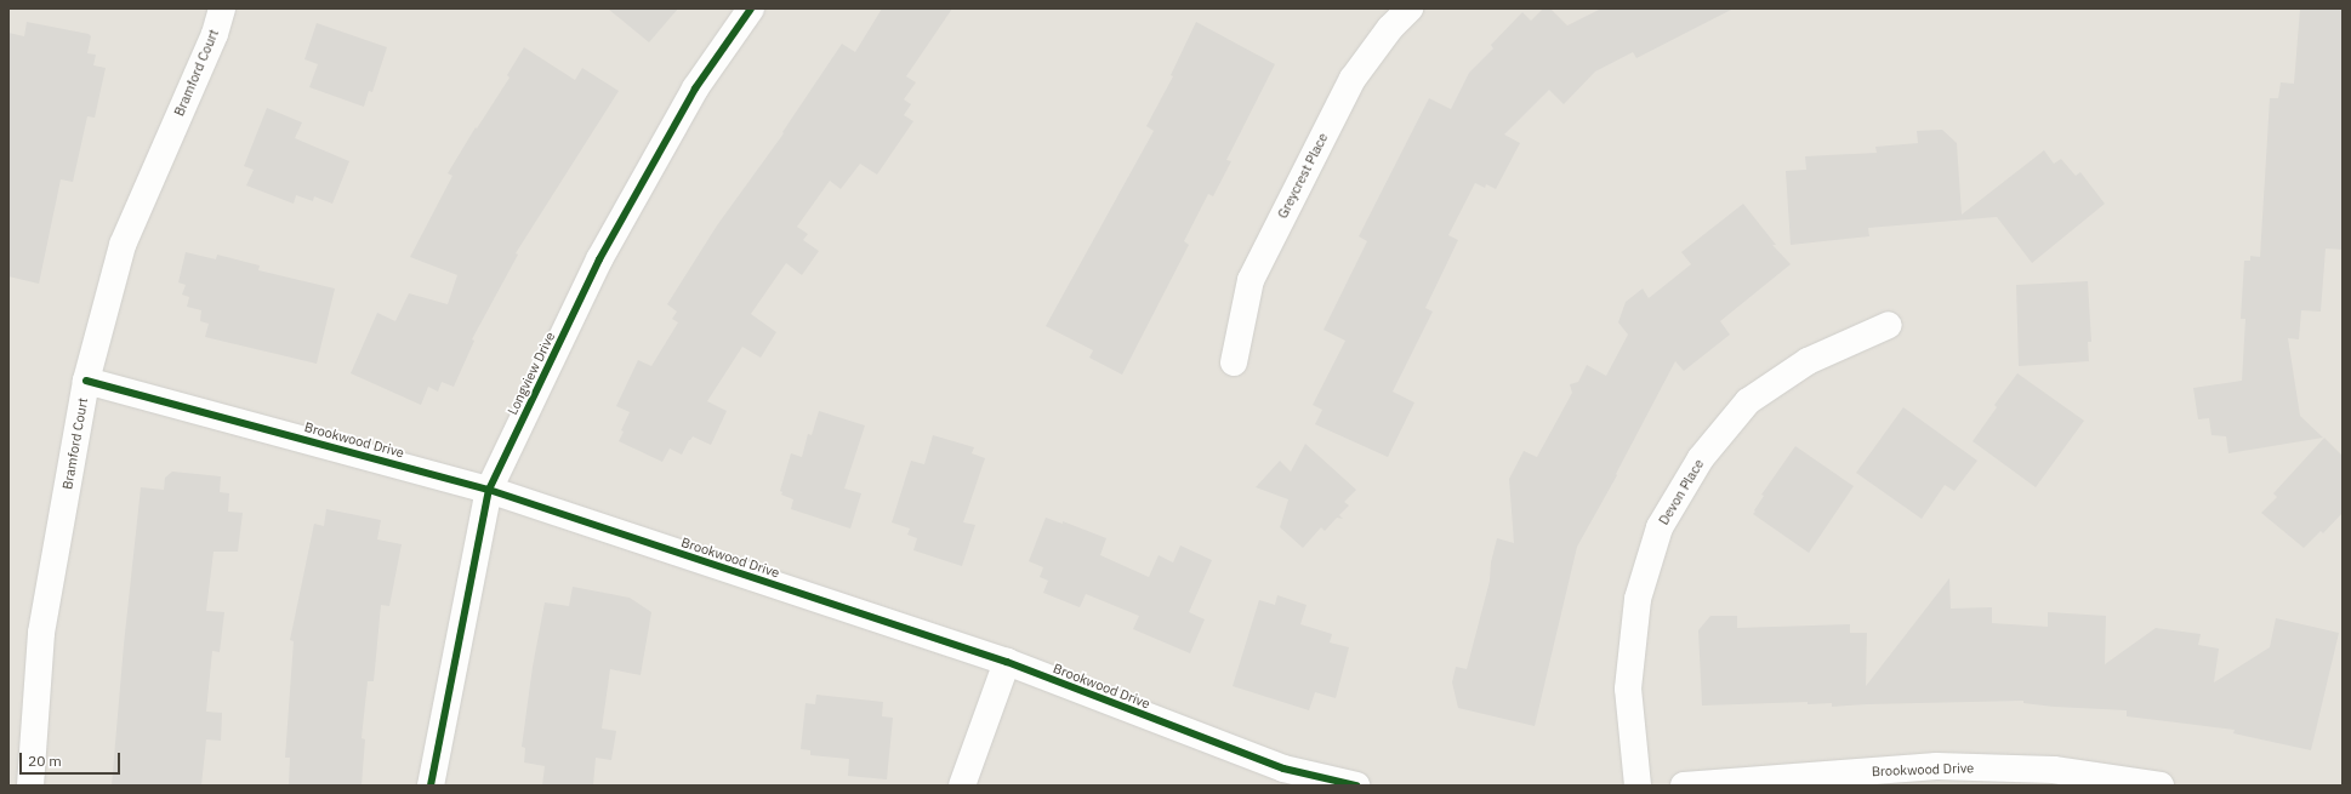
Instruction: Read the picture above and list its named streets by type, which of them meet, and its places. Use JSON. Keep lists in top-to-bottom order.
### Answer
{
  "streets": {
    "street": [
      "Bramford Court",
      "Greycrest Place",
      "Longview Drive",
      "Brookwood Drive",
      "Devon Place"
    ]
  },
  "crossings": [
    ["Bramford Court", "Brookwood Drive"],
    ["Longview Drive", "Brookwood Drive"]
  ],
  "scale_bar": "20 m"
}
